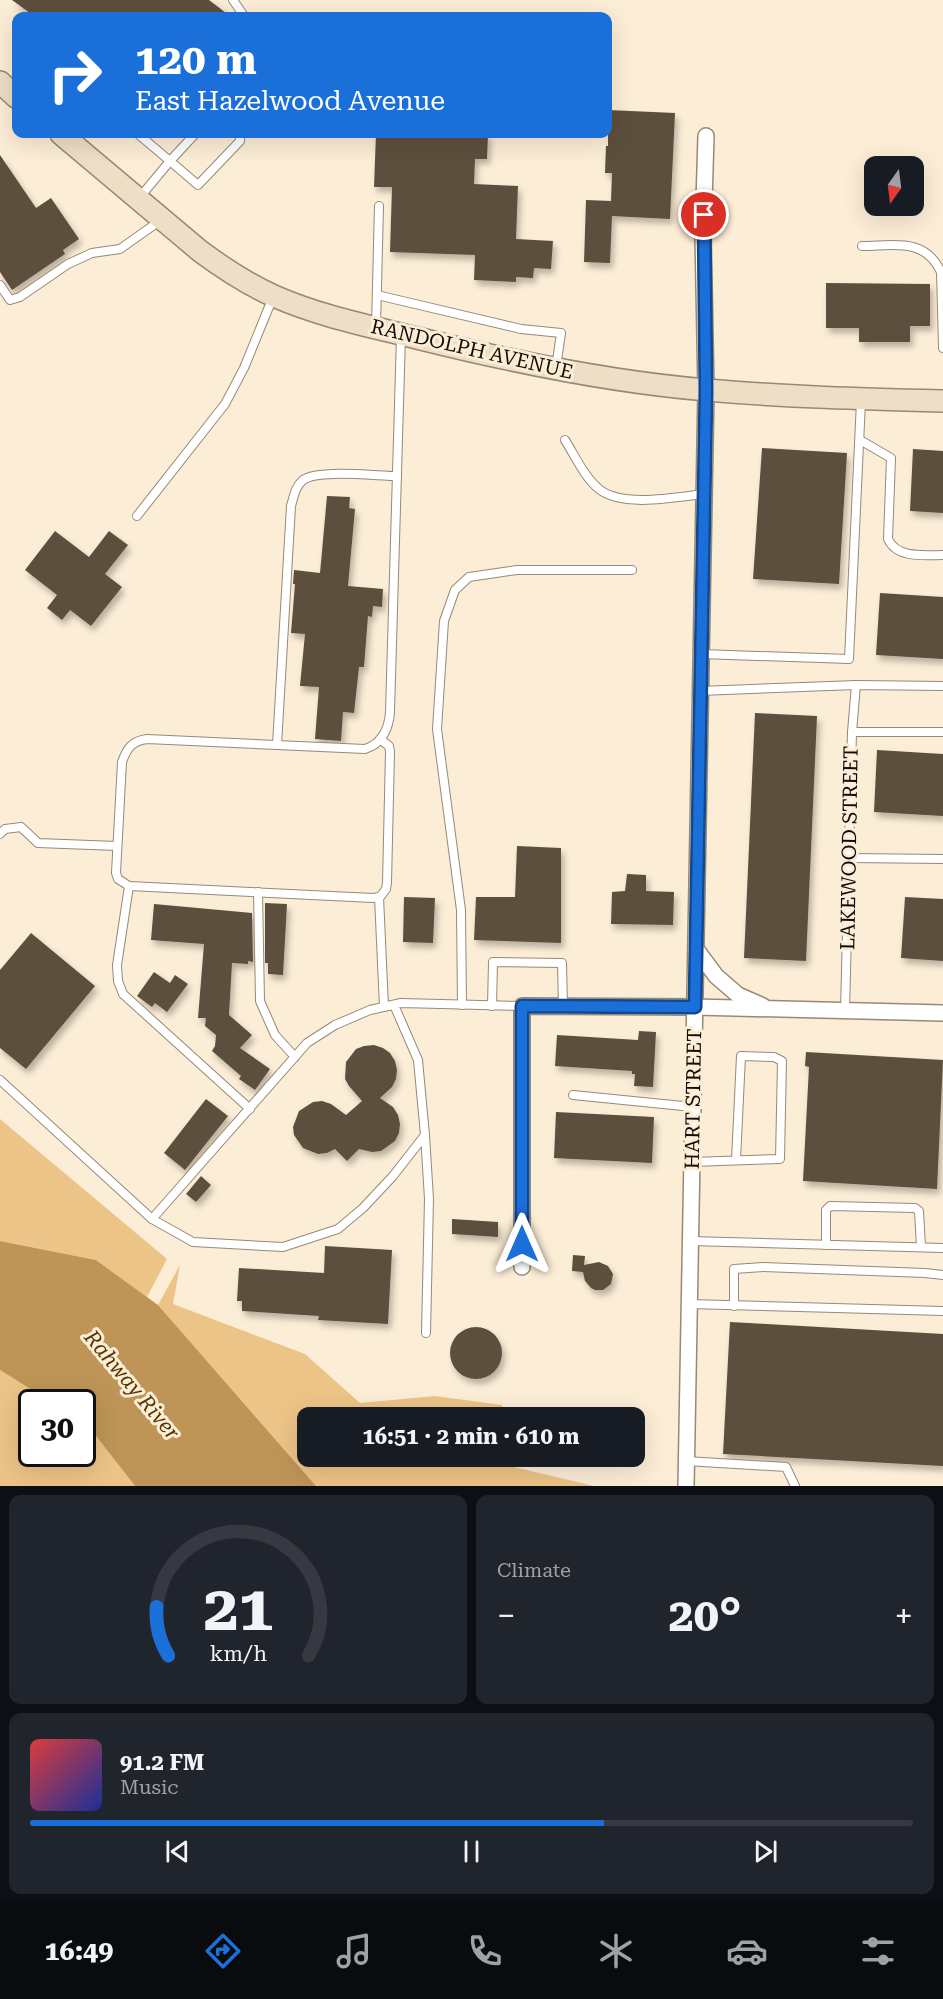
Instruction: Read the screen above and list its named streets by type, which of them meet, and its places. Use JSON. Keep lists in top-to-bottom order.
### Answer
{
  "streets": {
    "main road": ["RANDOLPH AVENUE"],
    "street": ["HART STREET"],
    "lane": ["LAKEWOOD STREET"]
  },
  "crossings": [
    ["RANDOLPH AVENUE", "HART STREET"]
  ],
  "water": ["Rahway River"],
  "north": "bottom",
  "page": {
    "turn": ["120 m", "East Hazelwood Avenue"],
    "limit": "30",
    "trip": "16:51 · 2 min · 610 m",
    "tile": "Climate",
    "heat": ["−", "20°", "+"],
    "song": ["91.2 FM", "Music"],
    "tabs": "16:49",
    "gauge": ["21", "km/h"]
  }
}
